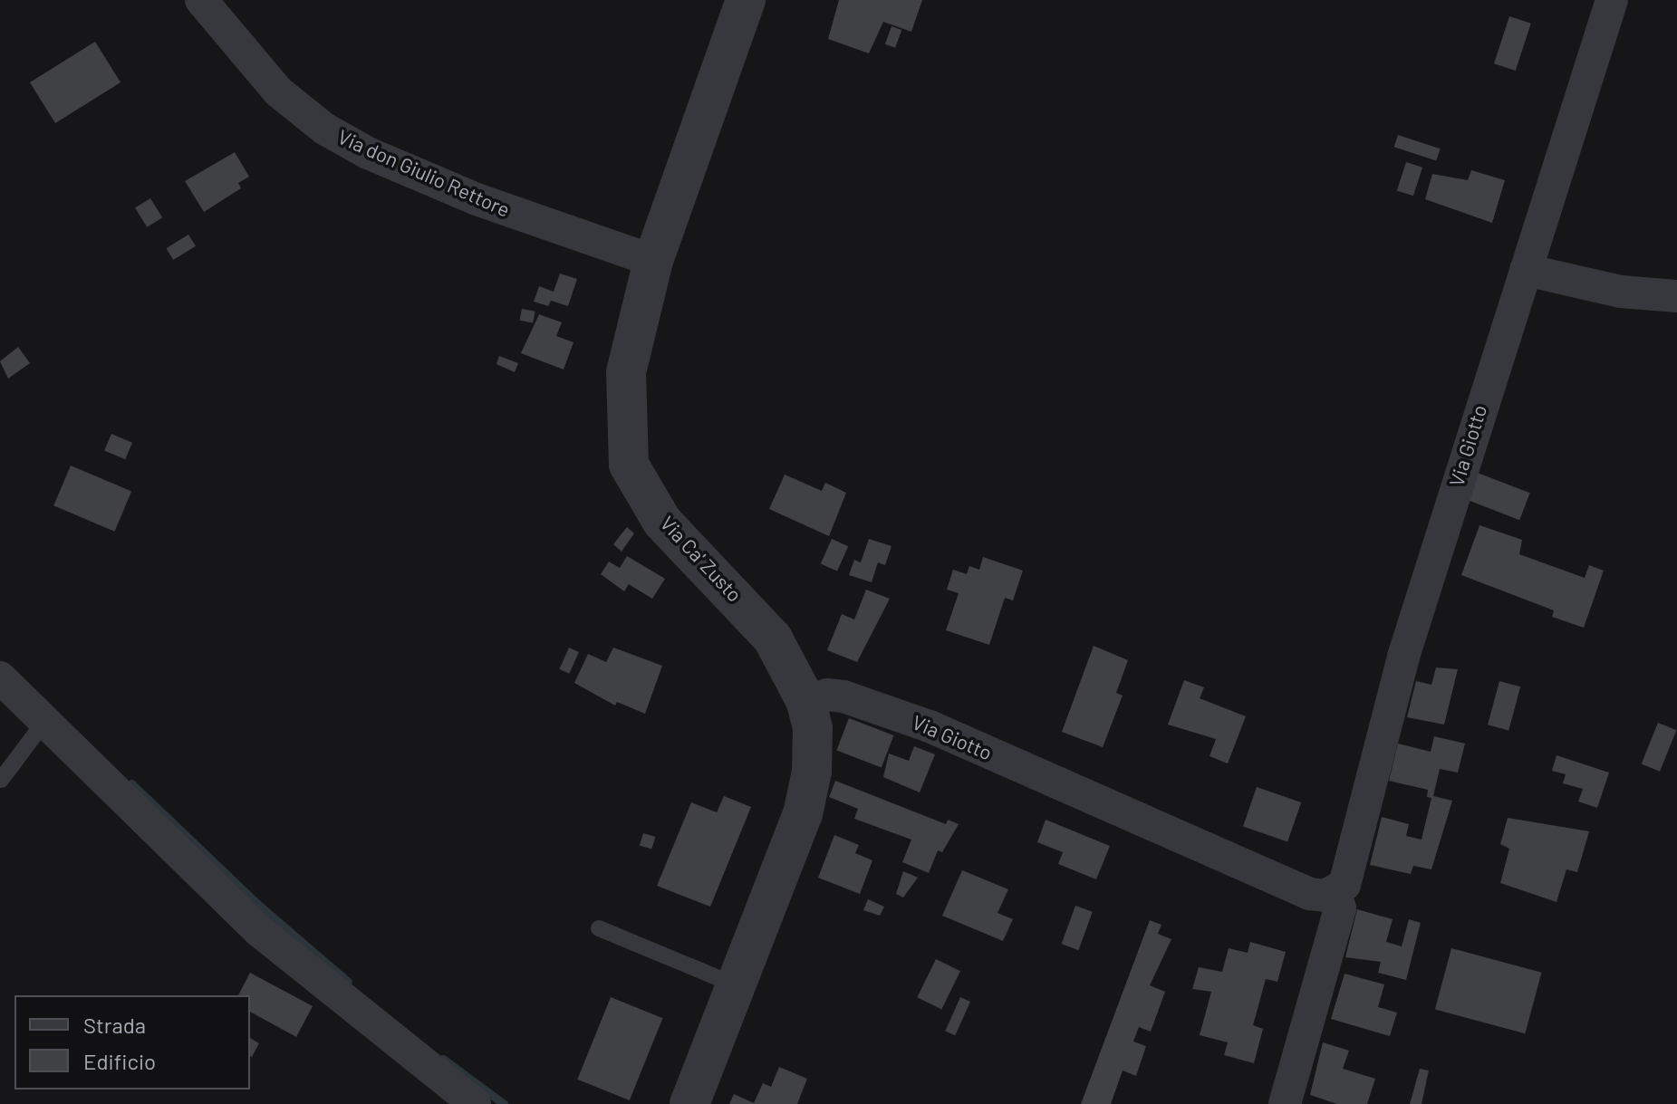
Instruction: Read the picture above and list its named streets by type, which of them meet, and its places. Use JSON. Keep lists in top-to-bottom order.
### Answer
{
  "streets": {
    "street": ["Via don Giulio Rettore", "Via Giotto", "Via Ca' Zusto"]
  },
  "crossings": [
    ["Via don Giulio Rettore", "Via Ca' Zusto"],
    ["Via Giotto", "Via Ca' Zusto"]
  ],
  "legend": ["Strada", "Edificio"]
}
